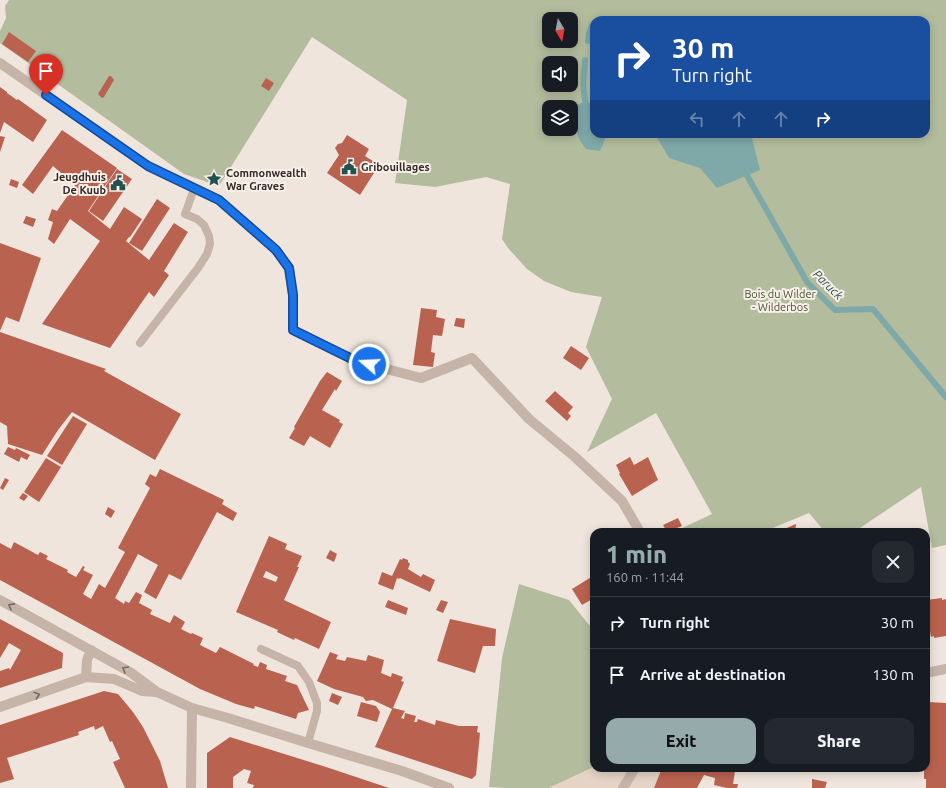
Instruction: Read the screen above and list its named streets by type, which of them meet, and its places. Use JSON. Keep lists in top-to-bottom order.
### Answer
{
  "water": ["Paruck"],
  "parks": ["Bois du Wilder - Wilderbos"],
  "places": {
    "public building": ["Gribouillages", "Jeugdhuis De Kuub"],
    "place": ["Commonwealth War Graves"]
  },
  "north": "bottom",
  "page": {
    "turn": ["30 m", "Turn right"],
    "heading": ["1 min", "160 m · 11:44"],
    "list": [
      {
        "name": "Turn right",
        "value": "30 m"
      },
      {
        "name": "Arrive at destination",
        "value": "130 m"
      }
    ],
    "buttons": ["Exit", "Share"]
  }
}
